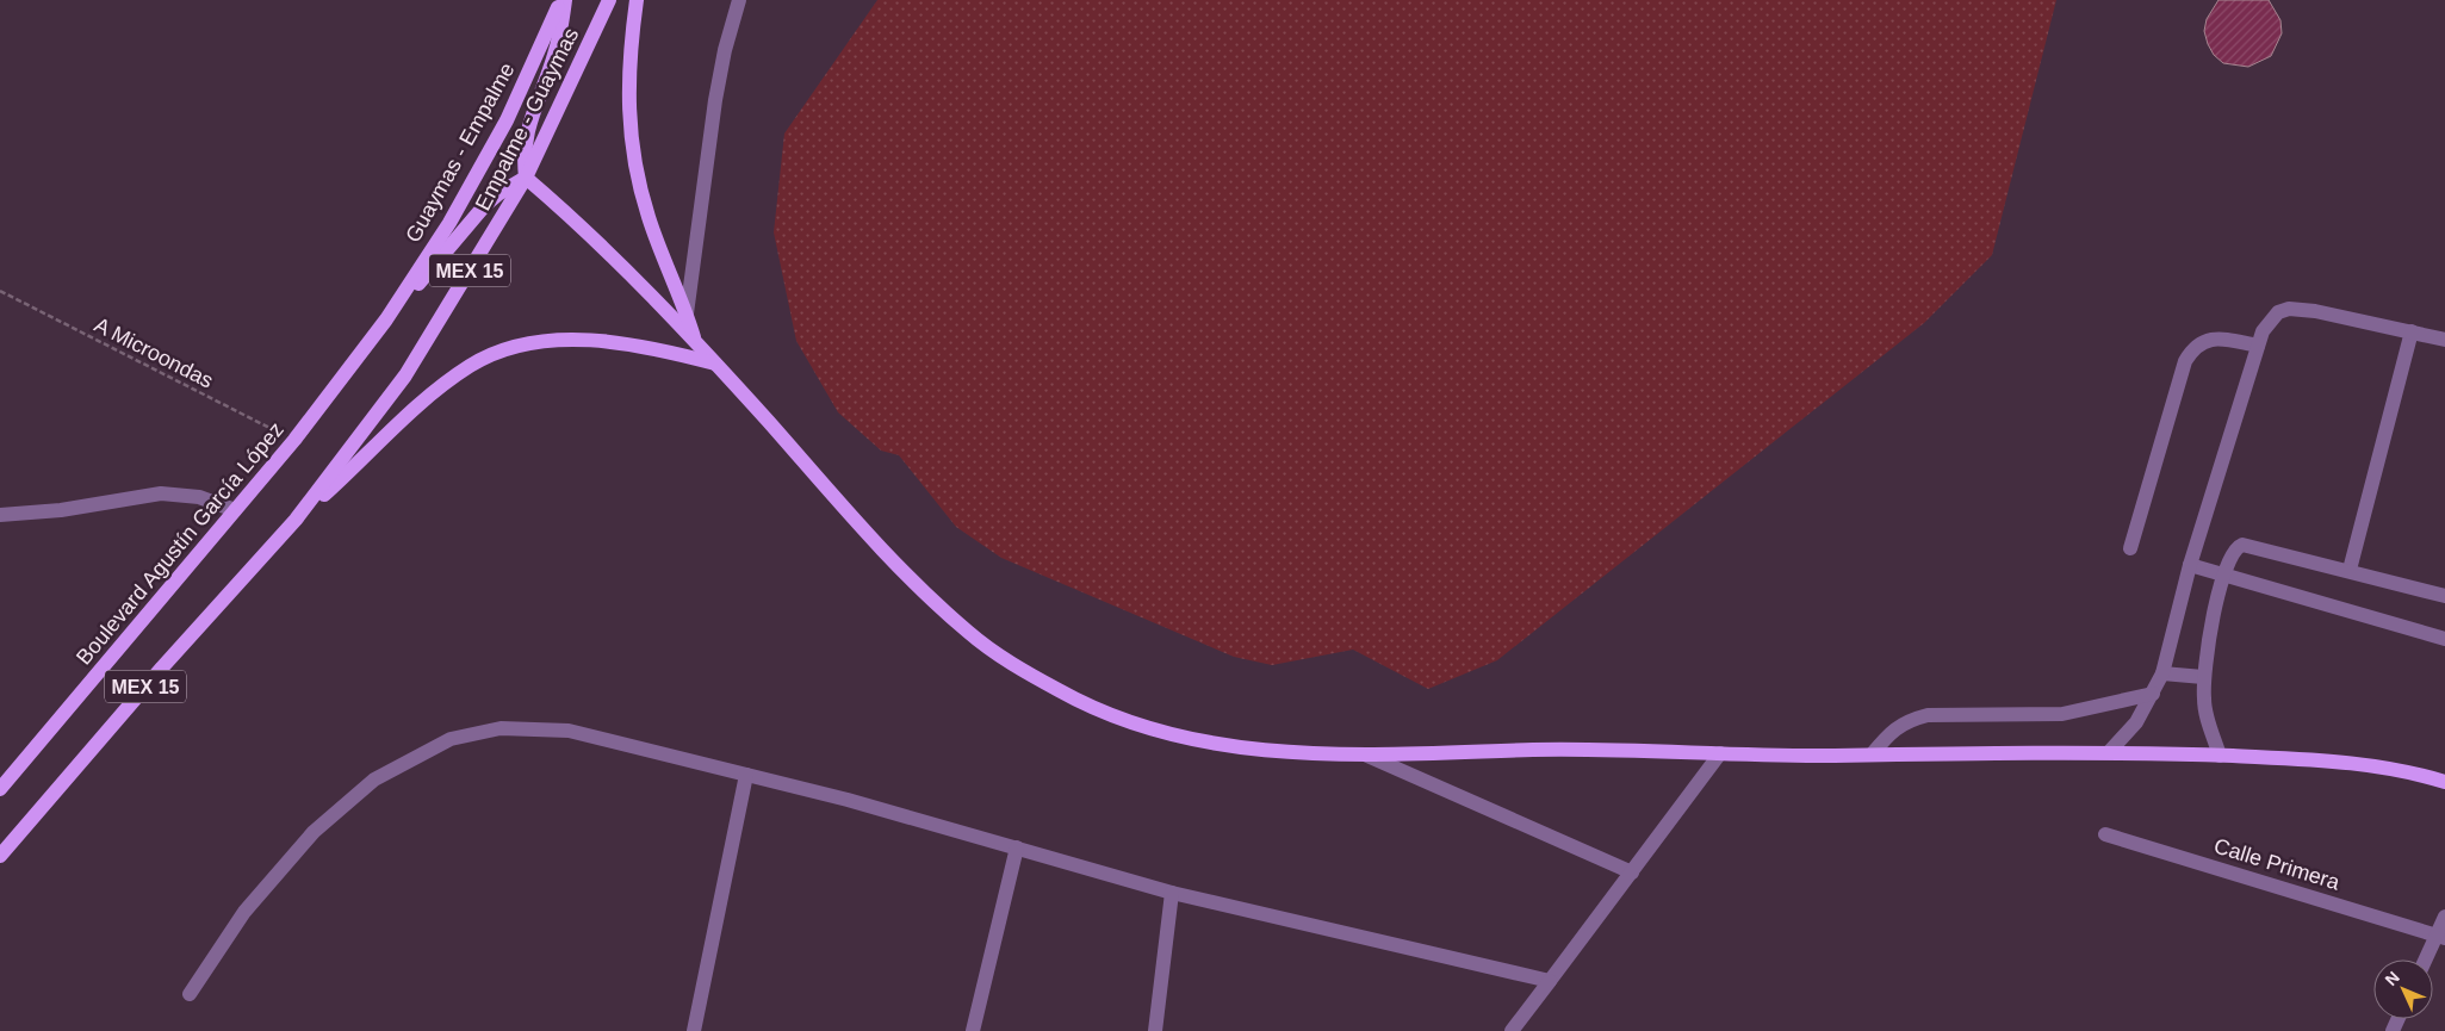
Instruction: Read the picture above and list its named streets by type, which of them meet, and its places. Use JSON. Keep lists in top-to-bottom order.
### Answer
{
  "streets": {
    "main road": [
      "Empalme - Guaymas",
      "Guaymas - Empalme",
      "MEX 15",
      "Boulevard Agustín García López"
    ],
    "street": ["Calle Primera"],
    "path": ["A Microondas"]
  },
  "crossings": [
    ["Empalme - Guaymas", "MEX 15"],
    ["Guaymas - Empalme", "Boulevard Agustín García López"],
    ["A Microondas", "Boulevard Agustín García López"]
  ],
  "north": "top left"
}
